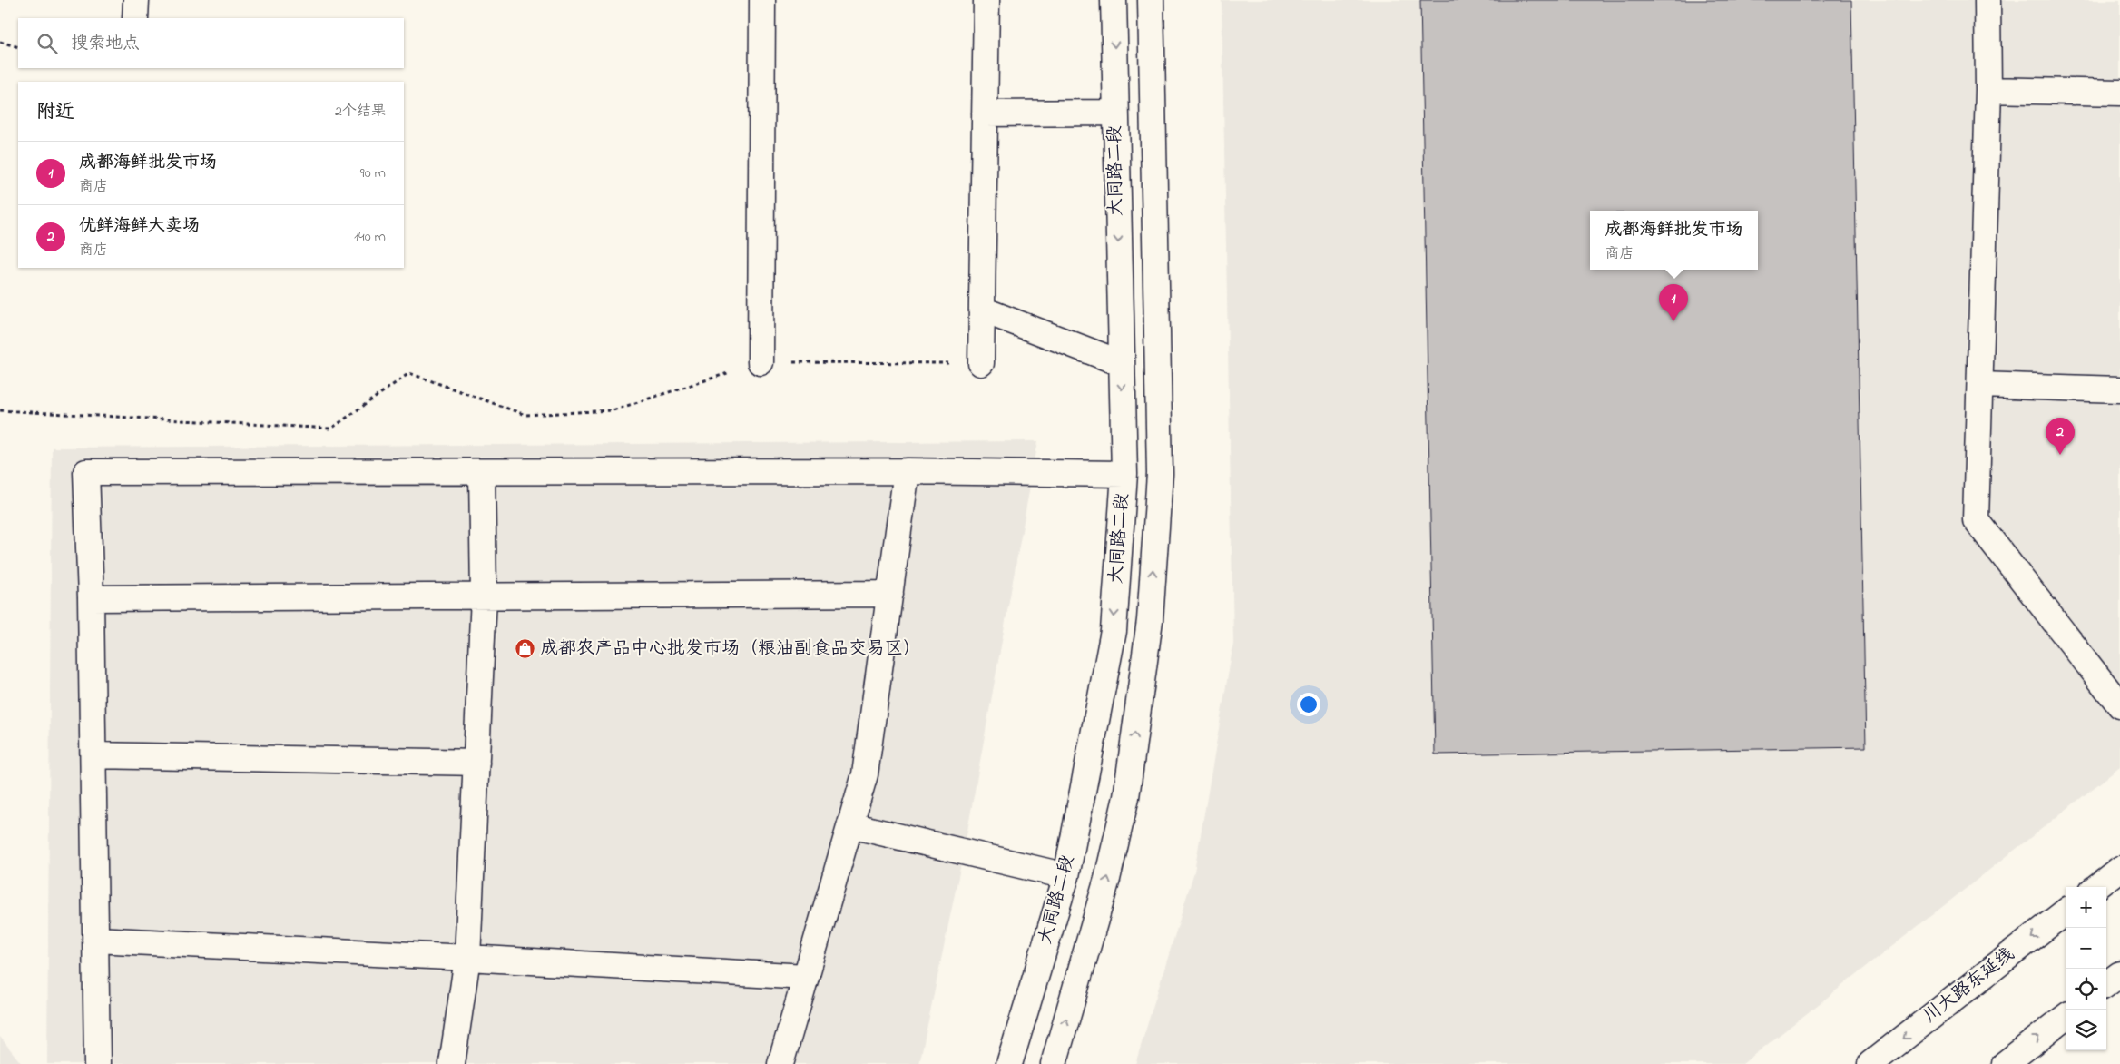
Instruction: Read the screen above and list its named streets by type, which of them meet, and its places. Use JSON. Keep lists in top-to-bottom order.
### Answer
{
  "streets": {
    "street": ["大同路二段", "川大路东延线"]
  },
  "places": {
    "shop": ["成都农产品中心批发市场（粮油副食品交易区）"]
  },
  "page": {
    "search": "搜索地点",
    "heading": ["附近", "2个结果"],
    "list": [
      {
        "mark": "1",
        "name": "成都海鲜批发市场",
        "note": "商店",
        "value": "90 m"
      },
      {
        "mark": "2",
        "name": "优鲜海鲜大卖场",
        "note": "商店",
        "value": "140 m"
      }
    ],
    "popup": ["成都海鲜批发市场", "商店"],
    "pins": ["1", "2"],
    "map_buttons": ["+", "−"]
  }
}
